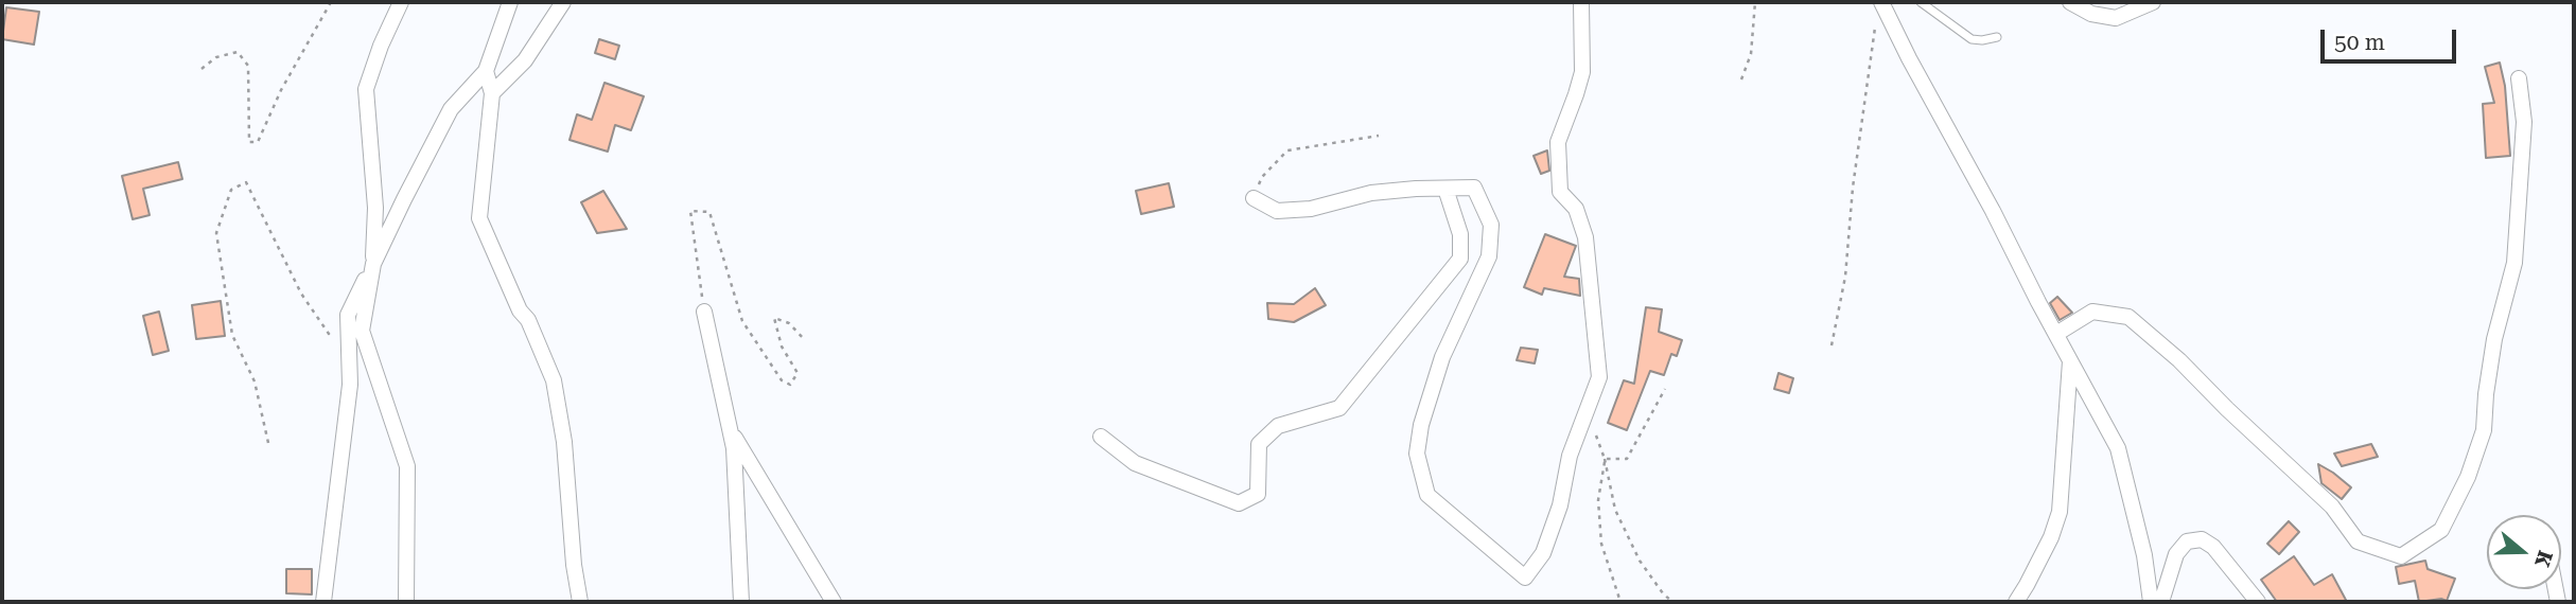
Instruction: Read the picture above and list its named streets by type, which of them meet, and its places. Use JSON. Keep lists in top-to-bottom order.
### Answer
{
  "scale_bar": "50 m",
  "north": "right"
}
